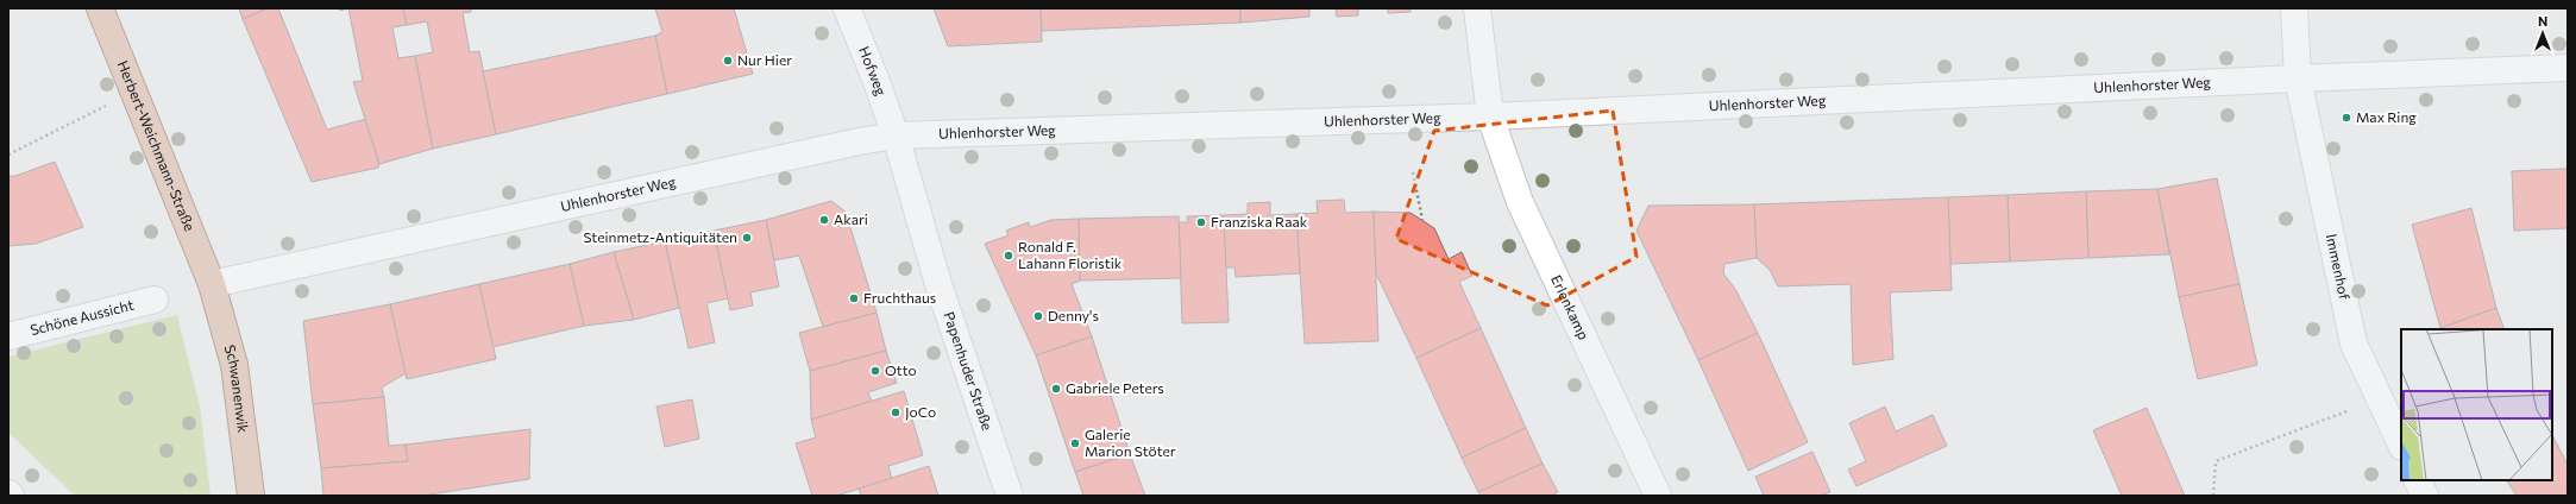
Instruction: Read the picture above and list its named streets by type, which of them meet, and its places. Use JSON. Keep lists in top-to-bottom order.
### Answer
{
  "streets": {
    "main road": ["Herbert-Weichmann-Straße", "Schwanenwik"],
    "street": [
      "Hofweg",
      "Uhlenhorster Weg",
      "Immenhof",
      "Erlenkamp",
      "Schöne Aussicht",
      "Papenhuder Straße"
    ]
  },
  "crossings": [
    ["Hofweg", "Uhlenhorster Weg"],
    ["Hofweg", "Papenhuder Straße"],
    ["Uhlenhorster Weg", "Herbert-Weichmann-Straße"],
    ["Uhlenhorster Weg", "Immenhof"],
    ["Uhlenhorster Weg", "Erlenkamp"],
    ["Uhlenhorster Weg", "Papenhuder Straße"],
    ["Uhlenhorster Weg", "Schwanenwik"],
    ["Herbert-Weichmann-Straße", "Schwanenwik"]
  ],
  "places": [
    "Nur Hier",
    "Max Ring",
    "Akari",
    "Franziska Raak",
    "Steinmetz-Antiquitäten",
    "Ronald F. Lahann Floristik",
    "Fruchthaus",
    "Denny's",
    "Otto",
    "Gabriele Peters",
    "JoCo",
    "Galerie Marion Stöter"
  ],
  "north": "top"
}
